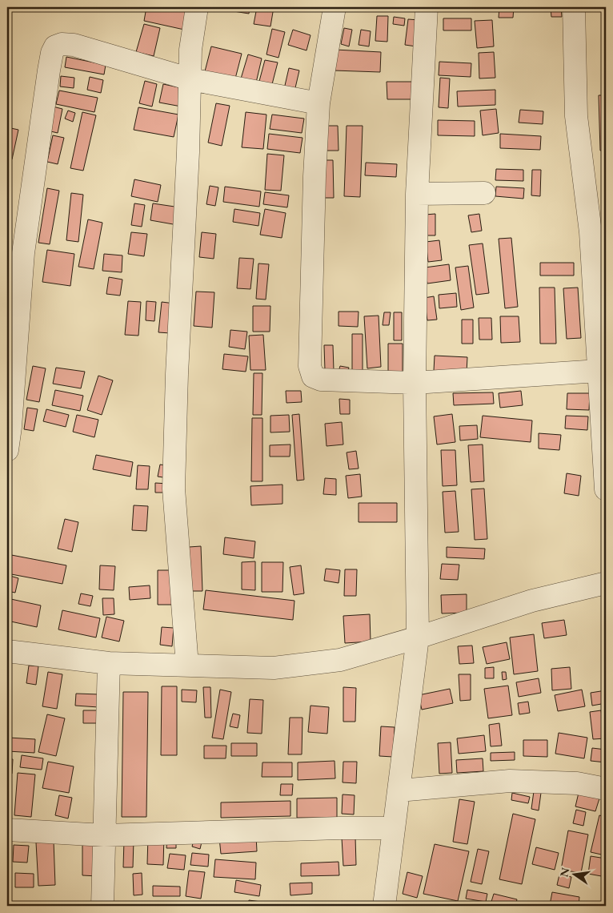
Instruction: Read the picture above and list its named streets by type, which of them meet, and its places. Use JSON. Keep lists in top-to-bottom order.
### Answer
{
  "north": "left"
}
